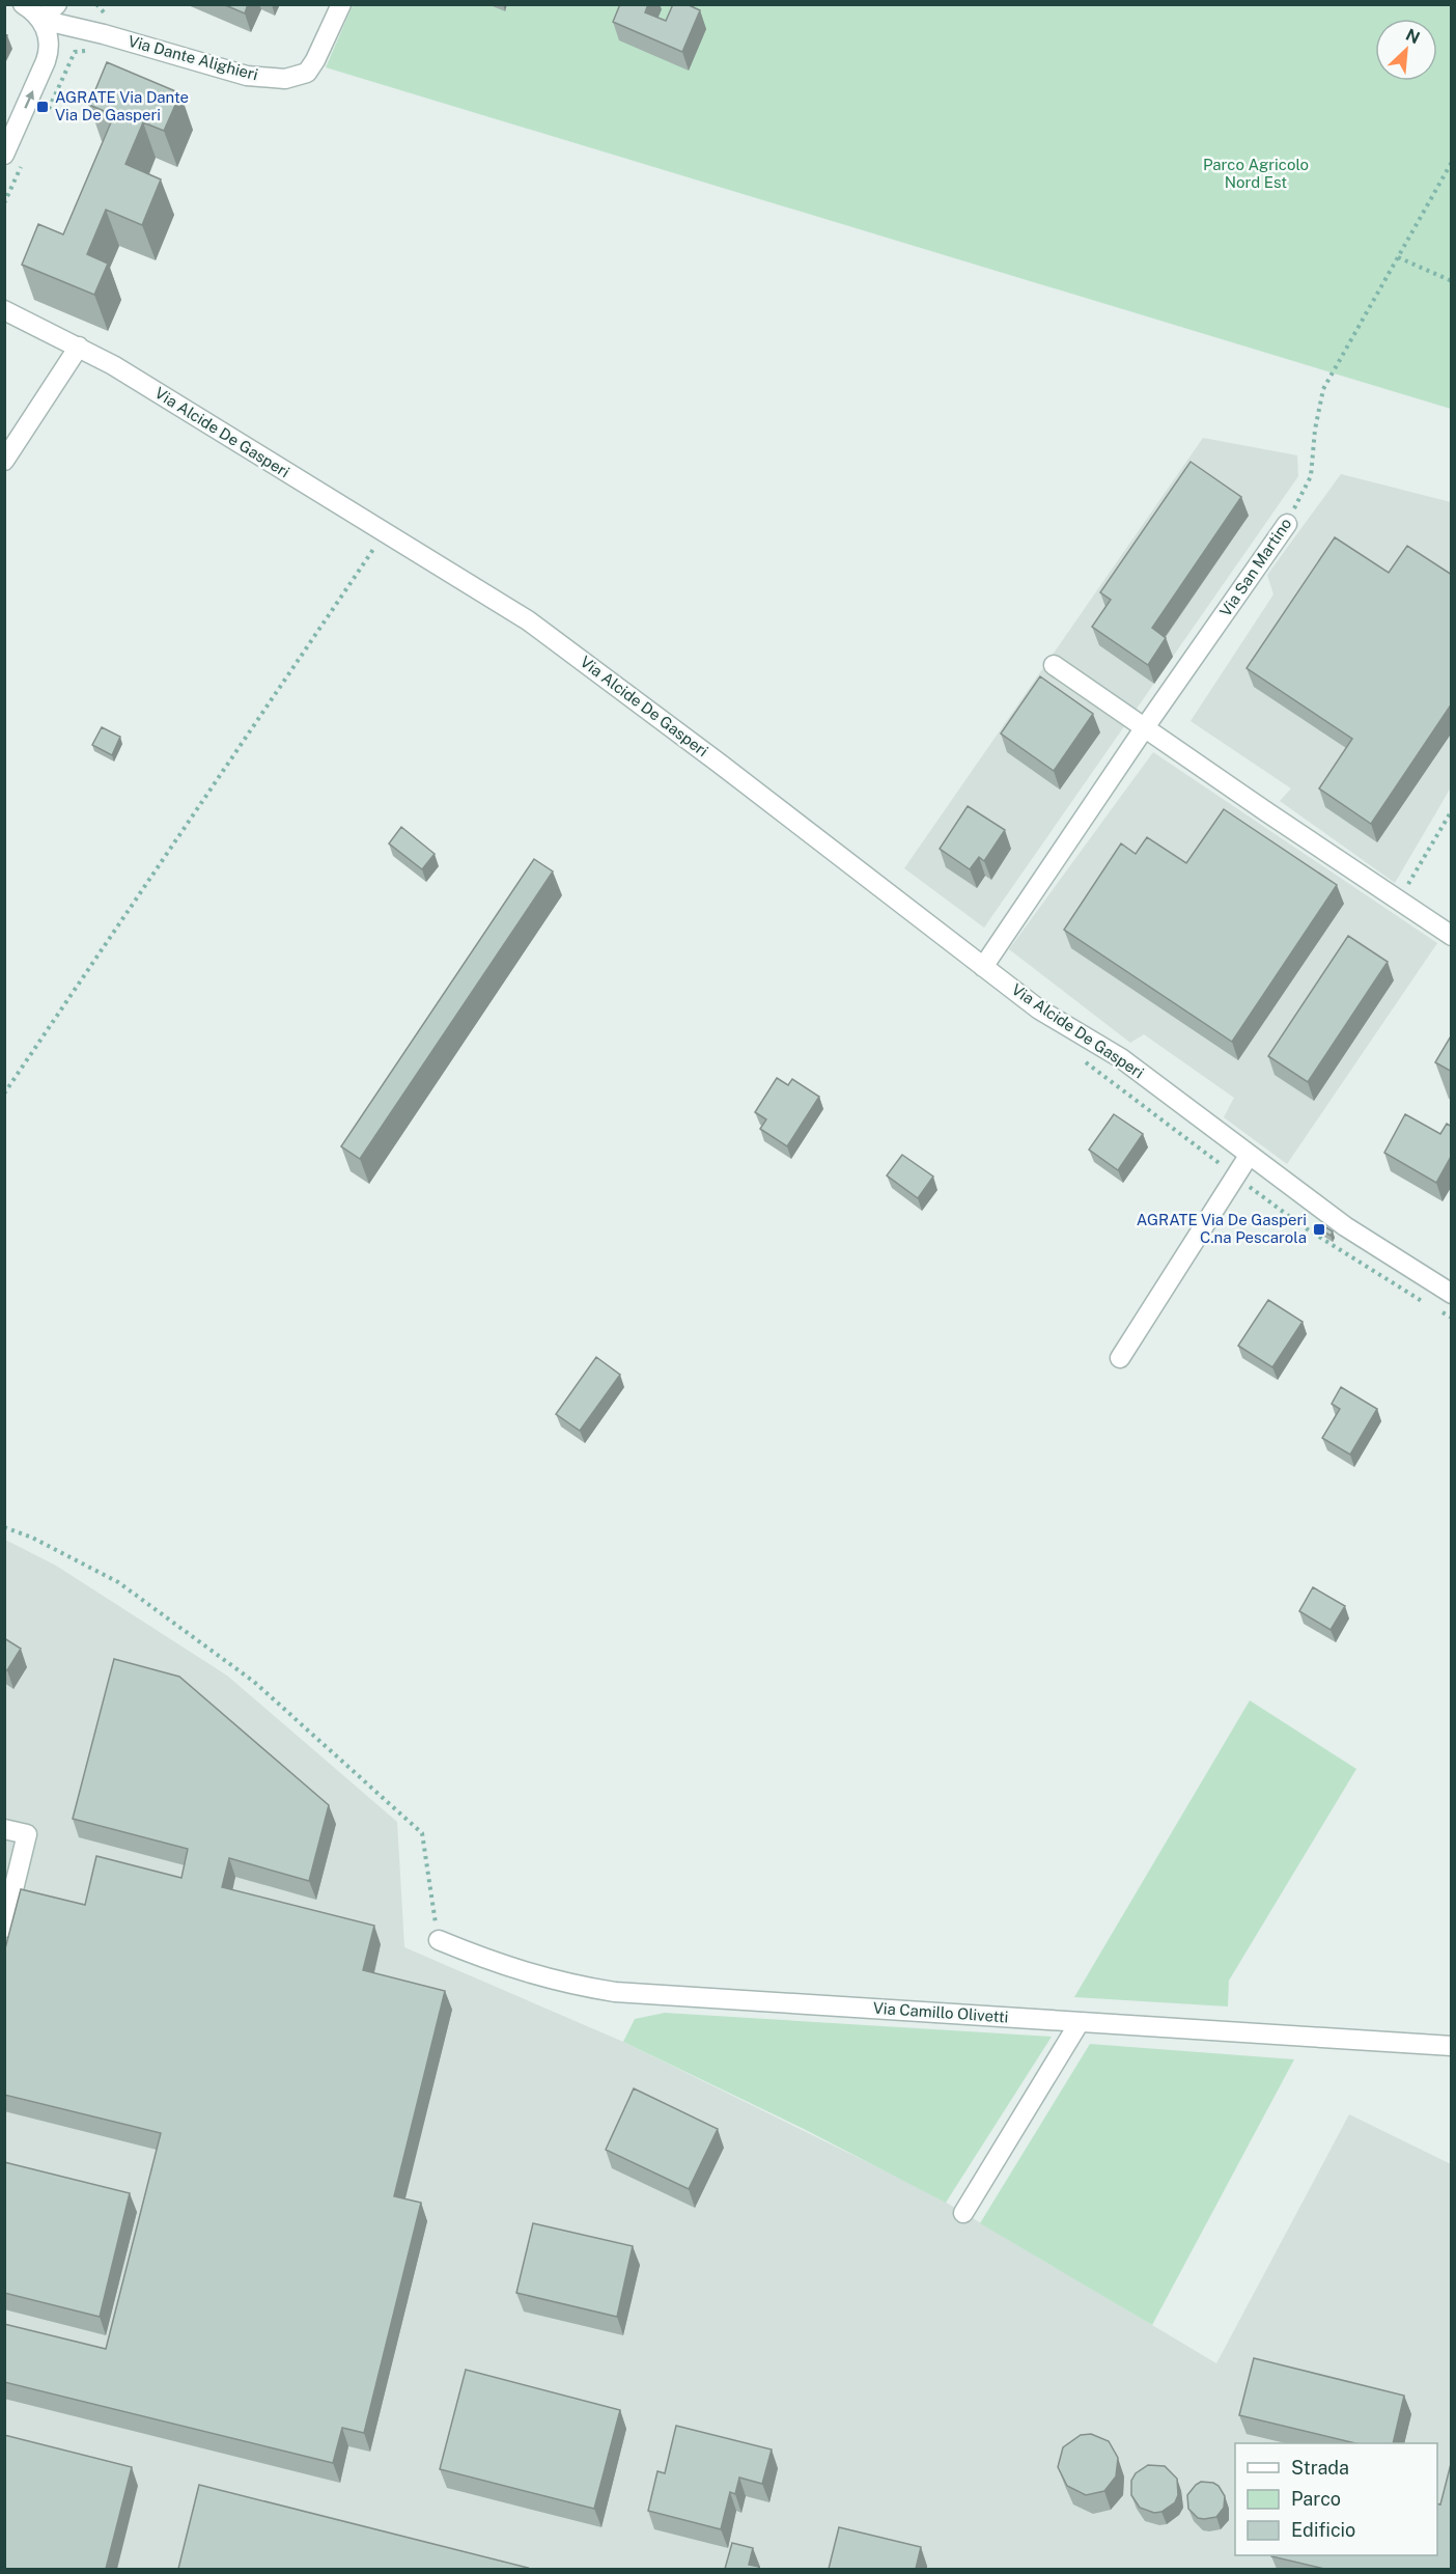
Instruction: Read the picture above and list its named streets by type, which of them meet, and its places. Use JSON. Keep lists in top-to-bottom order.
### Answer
{
  "streets": {
    "street": [
      "Via Dante Alighieri",
      "Via Alcide De Gasperi",
      "Via San Martino",
      "Via Camillo Olivetti"
    ]
  },
  "crossings": [
    ["Via Alcide De Gasperi", "Via San Martino"]
  ],
  "parks": ["Parco Agricolo Nord Est"],
  "places": {
    "transit": ["AGRATE Via Dante Via De Gasperi", "AGRATE Via De Gasperi C.na Pescarola"]
  },
  "legend": ["Strada", "Parco", "Edificio"],
  "north": "top right"
}
